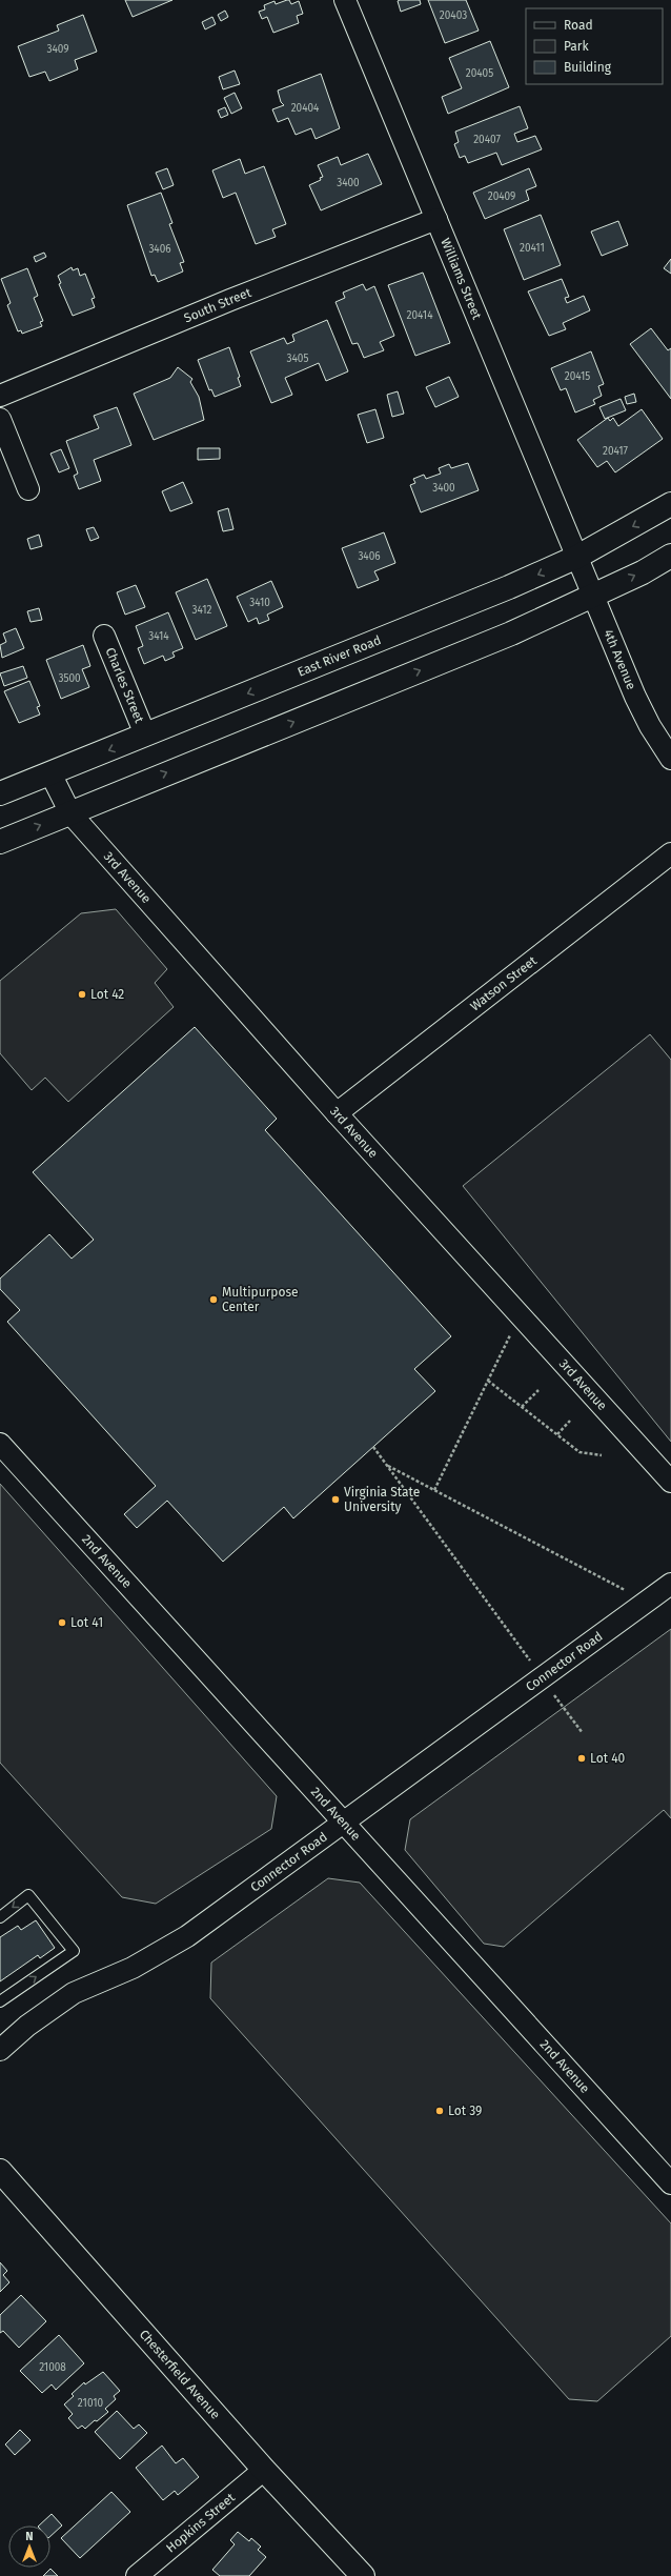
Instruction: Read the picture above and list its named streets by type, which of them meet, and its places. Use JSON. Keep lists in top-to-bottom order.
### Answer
{
  "streets": {
    "main road": ["East River Road", "Chesterfield Avenue"],
    "street": [
      "Williams Street",
      "South Street",
      "4th Avenue",
      "Charles Street",
      "3rd Avenue",
      "Watson Street",
      "2nd Avenue",
      "Connector Road",
      "Hopkins Street"
    ]
  },
  "crossings": [
    ["Williams Street", "South Street"],
    ["Williams Street", "East River Road"],
    ["Williams Street", "4th Avenue"],
    ["East River Road", "4th Avenue"],
    ["East River Road", "Charles Street"],
    ["East River Road", "3rd Avenue"],
    ["3rd Avenue", "Watson Street"],
    ["2nd Avenue", "Connector Road"],
    ["Chesterfield Avenue", "Hopkins Street"]
  ],
  "places": [
    "Lot 42",
    "Multipurpose Center",
    "Virginia State University",
    "Lot 41",
    "Lot 40",
    "Lot 39"
  ],
  "house_numbers": [
    "20403",
    "3409",
    "20405",
    "20404",
    "20407",
    "3400",
    "20409",
    "20411",
    "3406",
    "20414",
    "3405",
    "20415",
    "20417",
    "3400",
    "3406",
    "3410",
    "3412",
    "3414",
    "3500",
    "21008",
    "21010"
  ],
  "legend": ["Road", "Park", "Building"],
  "north": "top"
}
